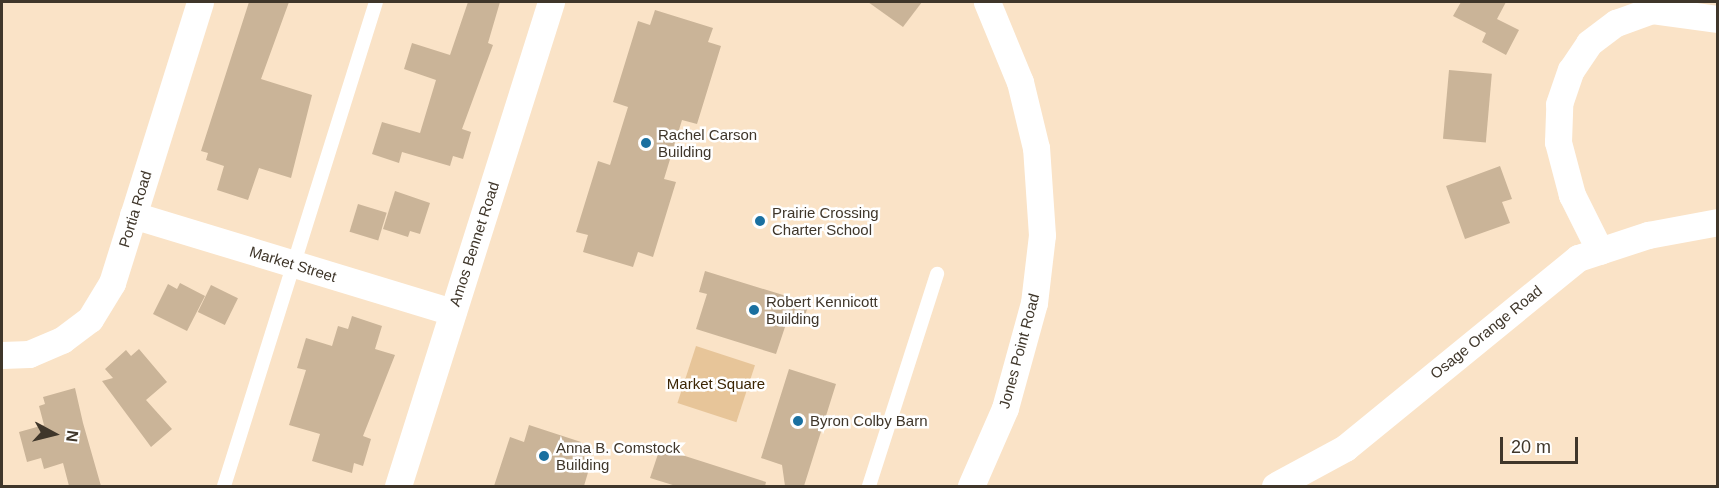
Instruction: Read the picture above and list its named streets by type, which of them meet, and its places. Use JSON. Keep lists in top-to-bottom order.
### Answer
{
  "streets": {
    "street": [
      "Portia Road",
      "Amos Bennet Road",
      "Market Street",
      "Osage Orange Road",
      "Jones Point Road"
    ]
  },
  "crossings": [
    ["Portia Road", "Market Street"],
    ["Amos Bennet Road", "Market Street"]
  ],
  "parks": ["Market Square"],
  "places": [
    "Rachel Carson Building",
    "Prairie Crossing Charter School",
    "Robert Kennicott Building",
    "Byron Colby Barn",
    "Anna B. Comstock Building"
  ],
  "scale_bar": "20 m",
  "north": "right"
}
